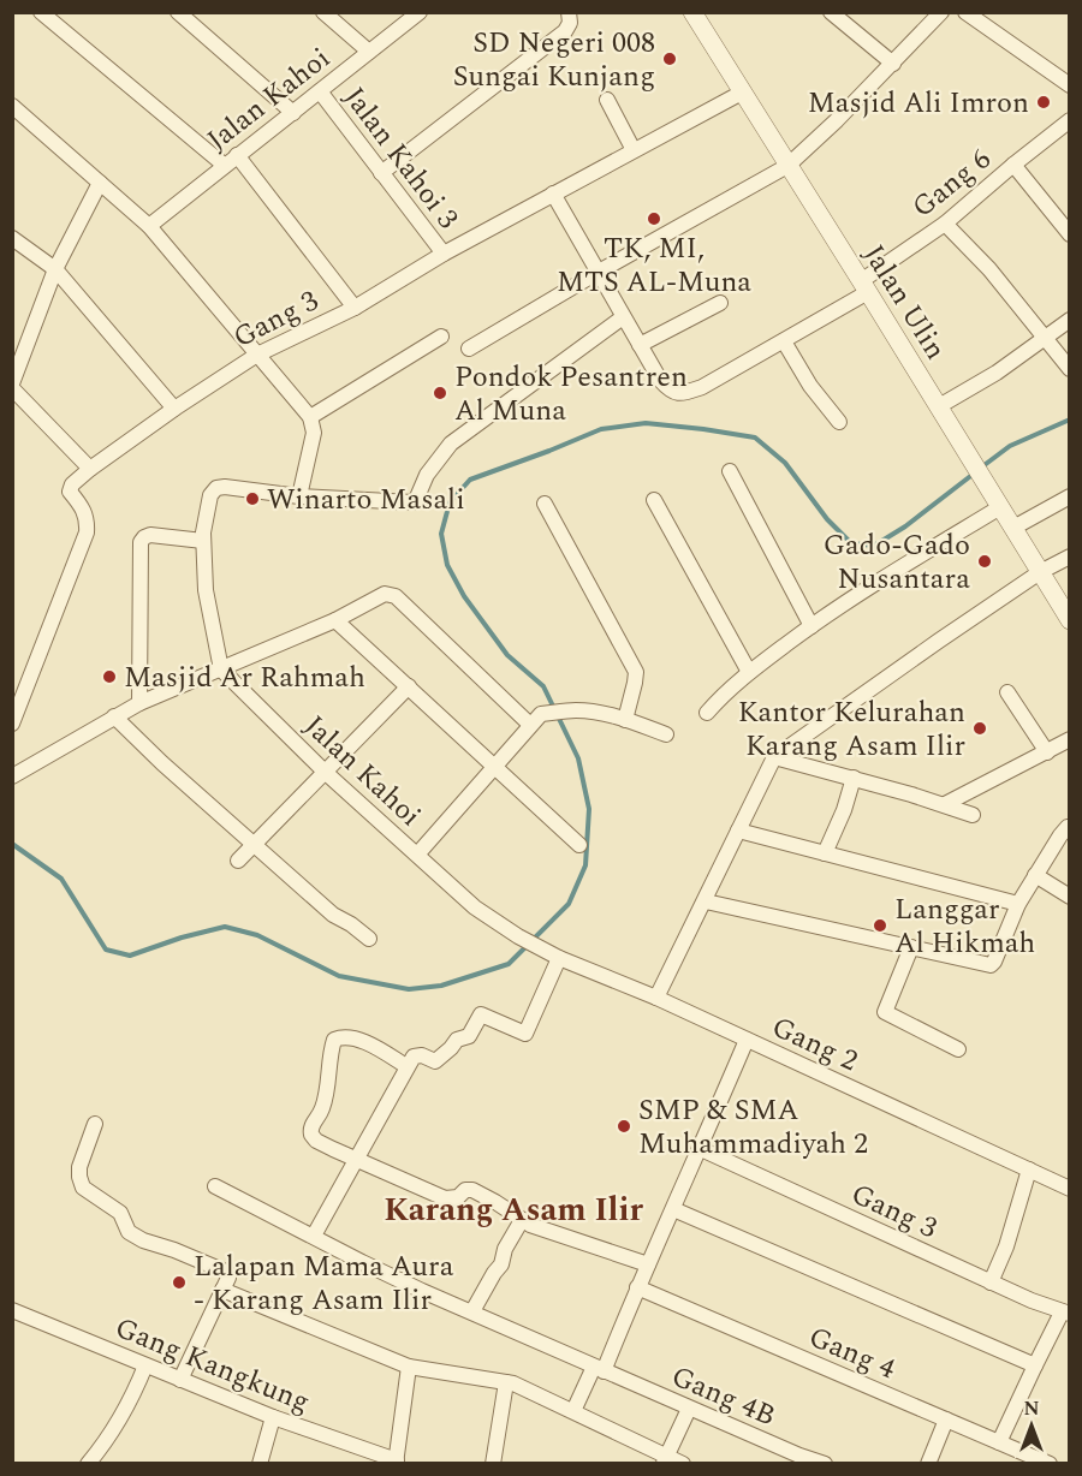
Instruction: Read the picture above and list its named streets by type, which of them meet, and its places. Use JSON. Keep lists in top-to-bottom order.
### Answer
{
  "streets": {
    "street": [
      "Jalan Kahoi",
      "Jalan Kahoi 3",
      "Gang 6",
      "Jalan Ulin",
      "Gang 3",
      "Gang 2",
      "Gang 4",
      "Gang Kangkung",
      "Gang 4B"
    ]
  },
  "crossings": [
    ["Jalan Kahoi", "Jalan Kahoi 3"],
    ["Jalan Kahoi", "Gang 2"],
    ["Jalan Kahoi 3", "Gang 3"],
    ["Gang 6", "Jalan Ulin"],
    ["Jalan Ulin", "Gang 3"]
  ],
  "districts": ["Karang Asam Ilir"],
  "places": [
    "SD Negeri 008 Sungai Kunjang",
    "Masjid Ali Imron",
    "TK, MI, MTS AL-Muna",
    "Pondok Pesantren Al Muna",
    "Winarto Masali",
    "Gado-Gado Nusantara",
    "Masjid Ar Rahmah",
    "Kantor Kelurahan Karang Asam Ilir",
    "Langgar Al Hikmah",
    "SMP & SMA Muhammadiyah 2",
    "Lalapan Mama Aura - Karang Asam Ilir"
  ],
  "north": "top"
}
